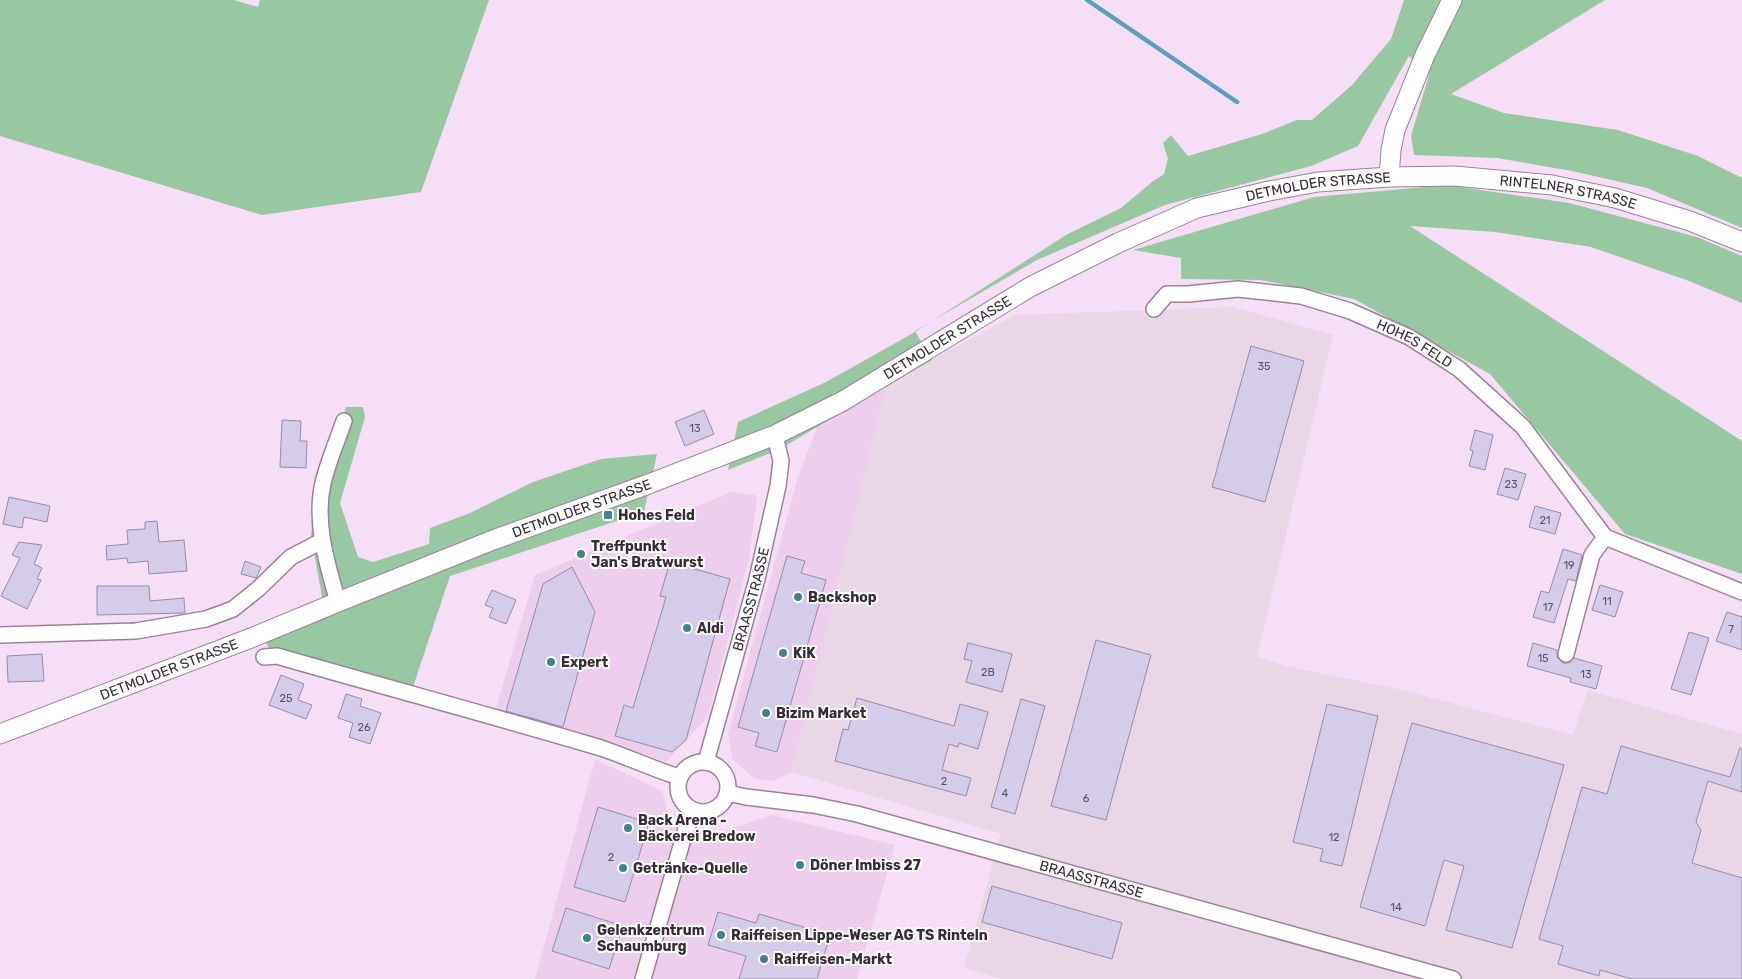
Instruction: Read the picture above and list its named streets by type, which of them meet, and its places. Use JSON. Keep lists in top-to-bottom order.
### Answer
{
  "streets": {
    "main road": ["DETMOLDER STRASSE", "RINTELNER STRASSE"],
    "street": ["HOHES FELD", "BRAASSTRASSE"]
  },
  "crossings": [
    ["DETMOLDER STRASSE", "RINTELNER STRASSE"],
    ["DETMOLDER STRASSE", "BRAASSTRASSE"]
  ],
  "places": {
    "transit": ["Hohes Feld"],
    "other": [
      "Treffpunkt Jan's Bratwurst",
      "Backshop",
      "Aldi",
      "KiK",
      "Expert",
      "Bizim Market",
      "Back Arena - Bäckerei Bredow",
      "Döner Imbiss 27",
      "Getränke-Quelle",
      "Raiffeisen Lippe-Weser AG TS Rinteln",
      "Gelenkzentrum Schaumburg",
      "Raiffeisen-Markt"
    ]
  },
  "house_numbers": [
    "35",
    "13",
    "23",
    "21",
    "19",
    "11",
    "17",
    "7",
    "15",
    "2B",
    "13",
    "25",
    "26",
    "2",
    "4",
    "6",
    "12",
    "2",
    "14"
  ]
}
